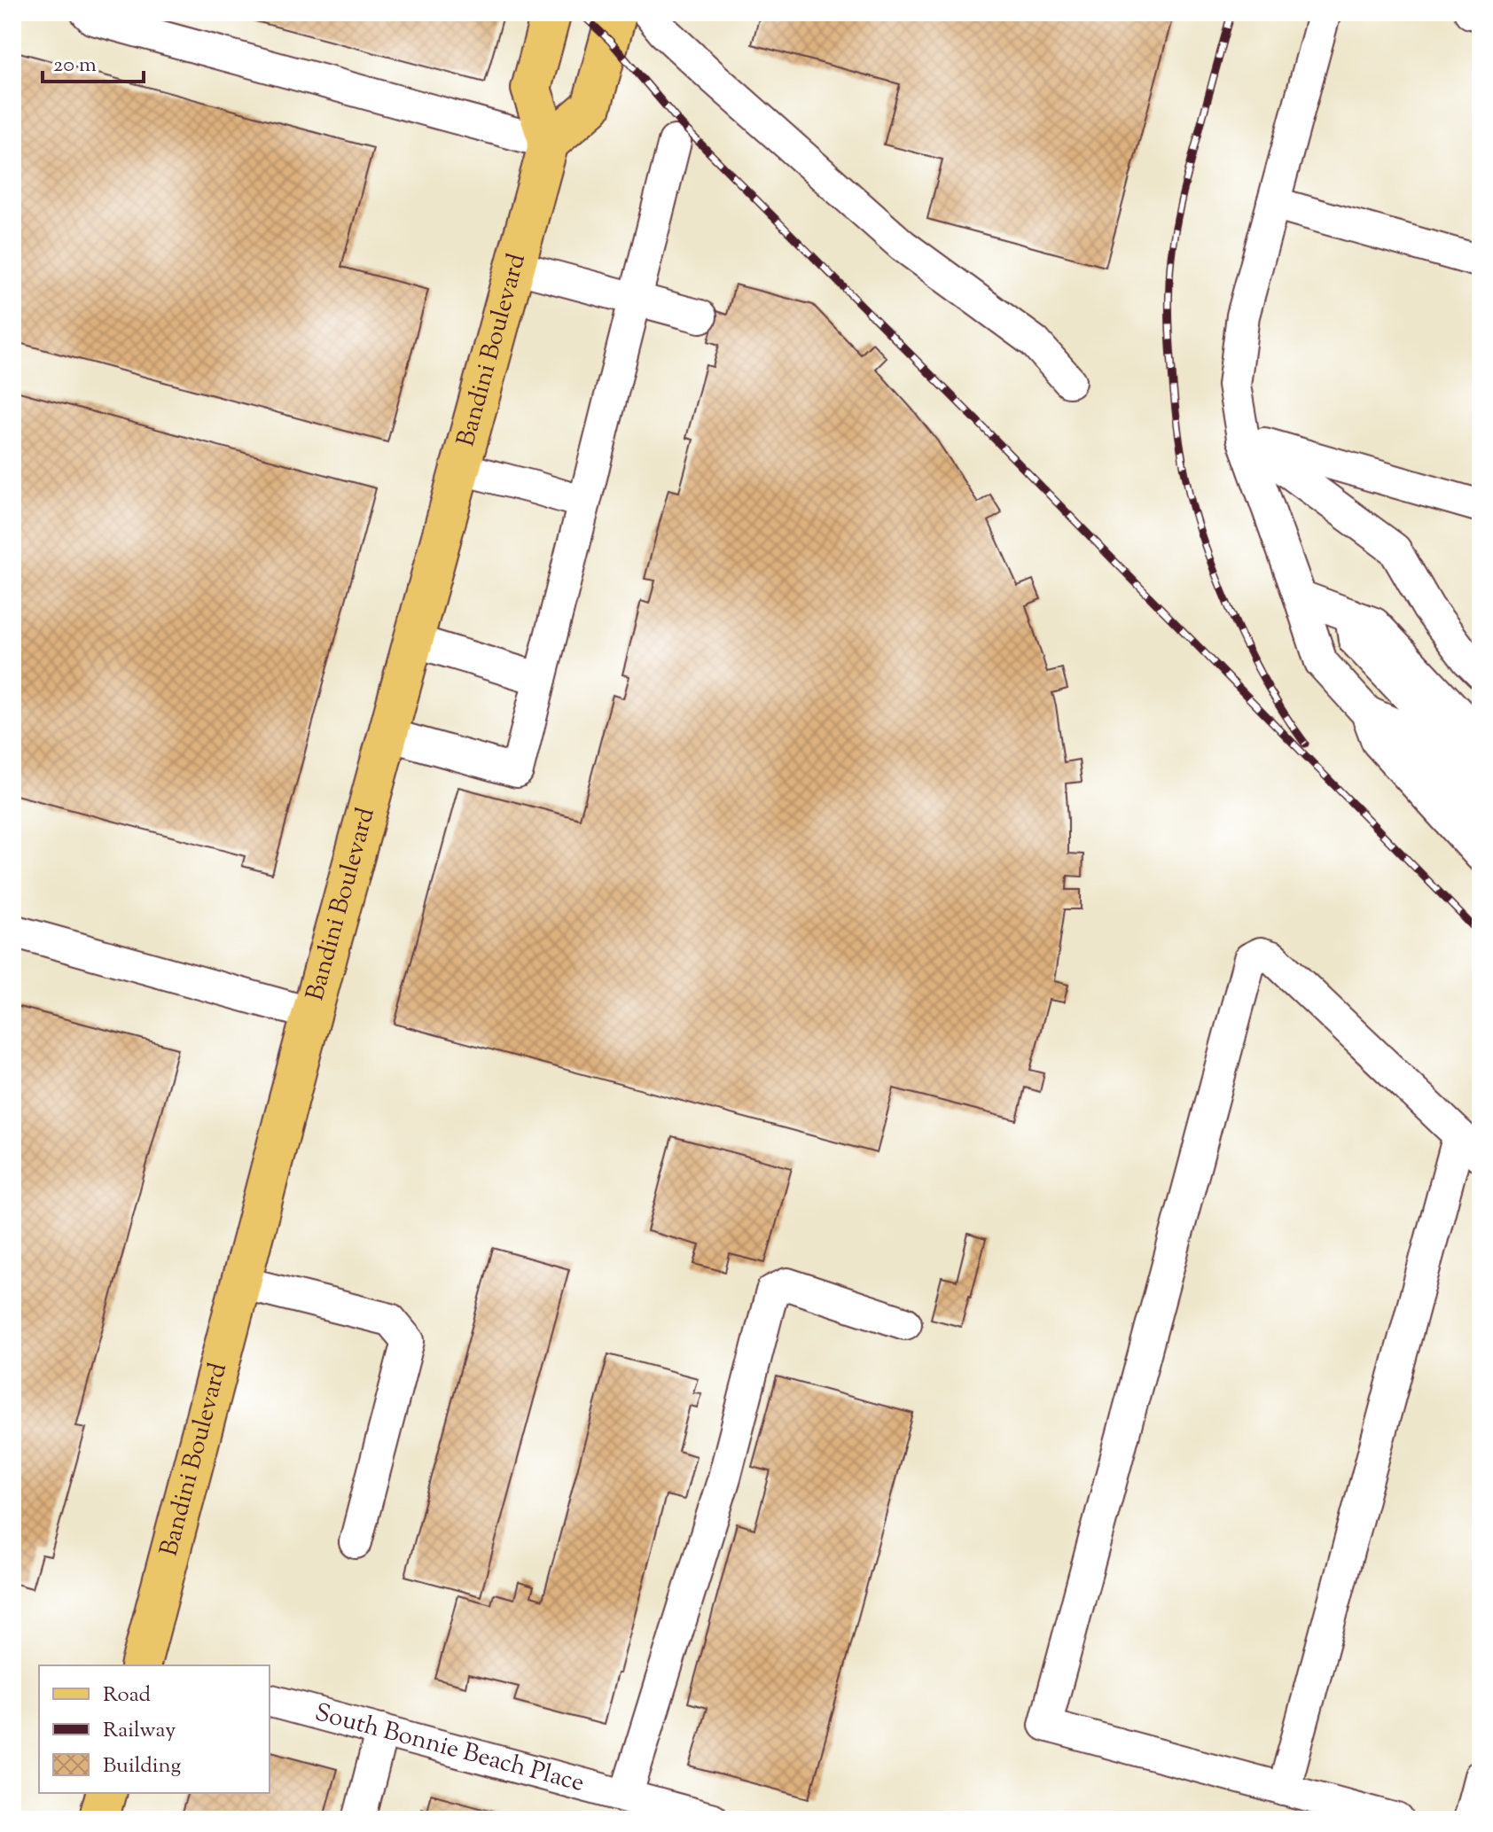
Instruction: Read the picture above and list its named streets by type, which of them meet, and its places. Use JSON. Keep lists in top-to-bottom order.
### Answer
{
  "streets": {
    "main road": ["Bandini Boulevard"],
    "street": ["South Bonnie Beach Place"]
  },
  "legend": ["Road", "Railway", "Building"],
  "scale_bar": "20 m"
}
